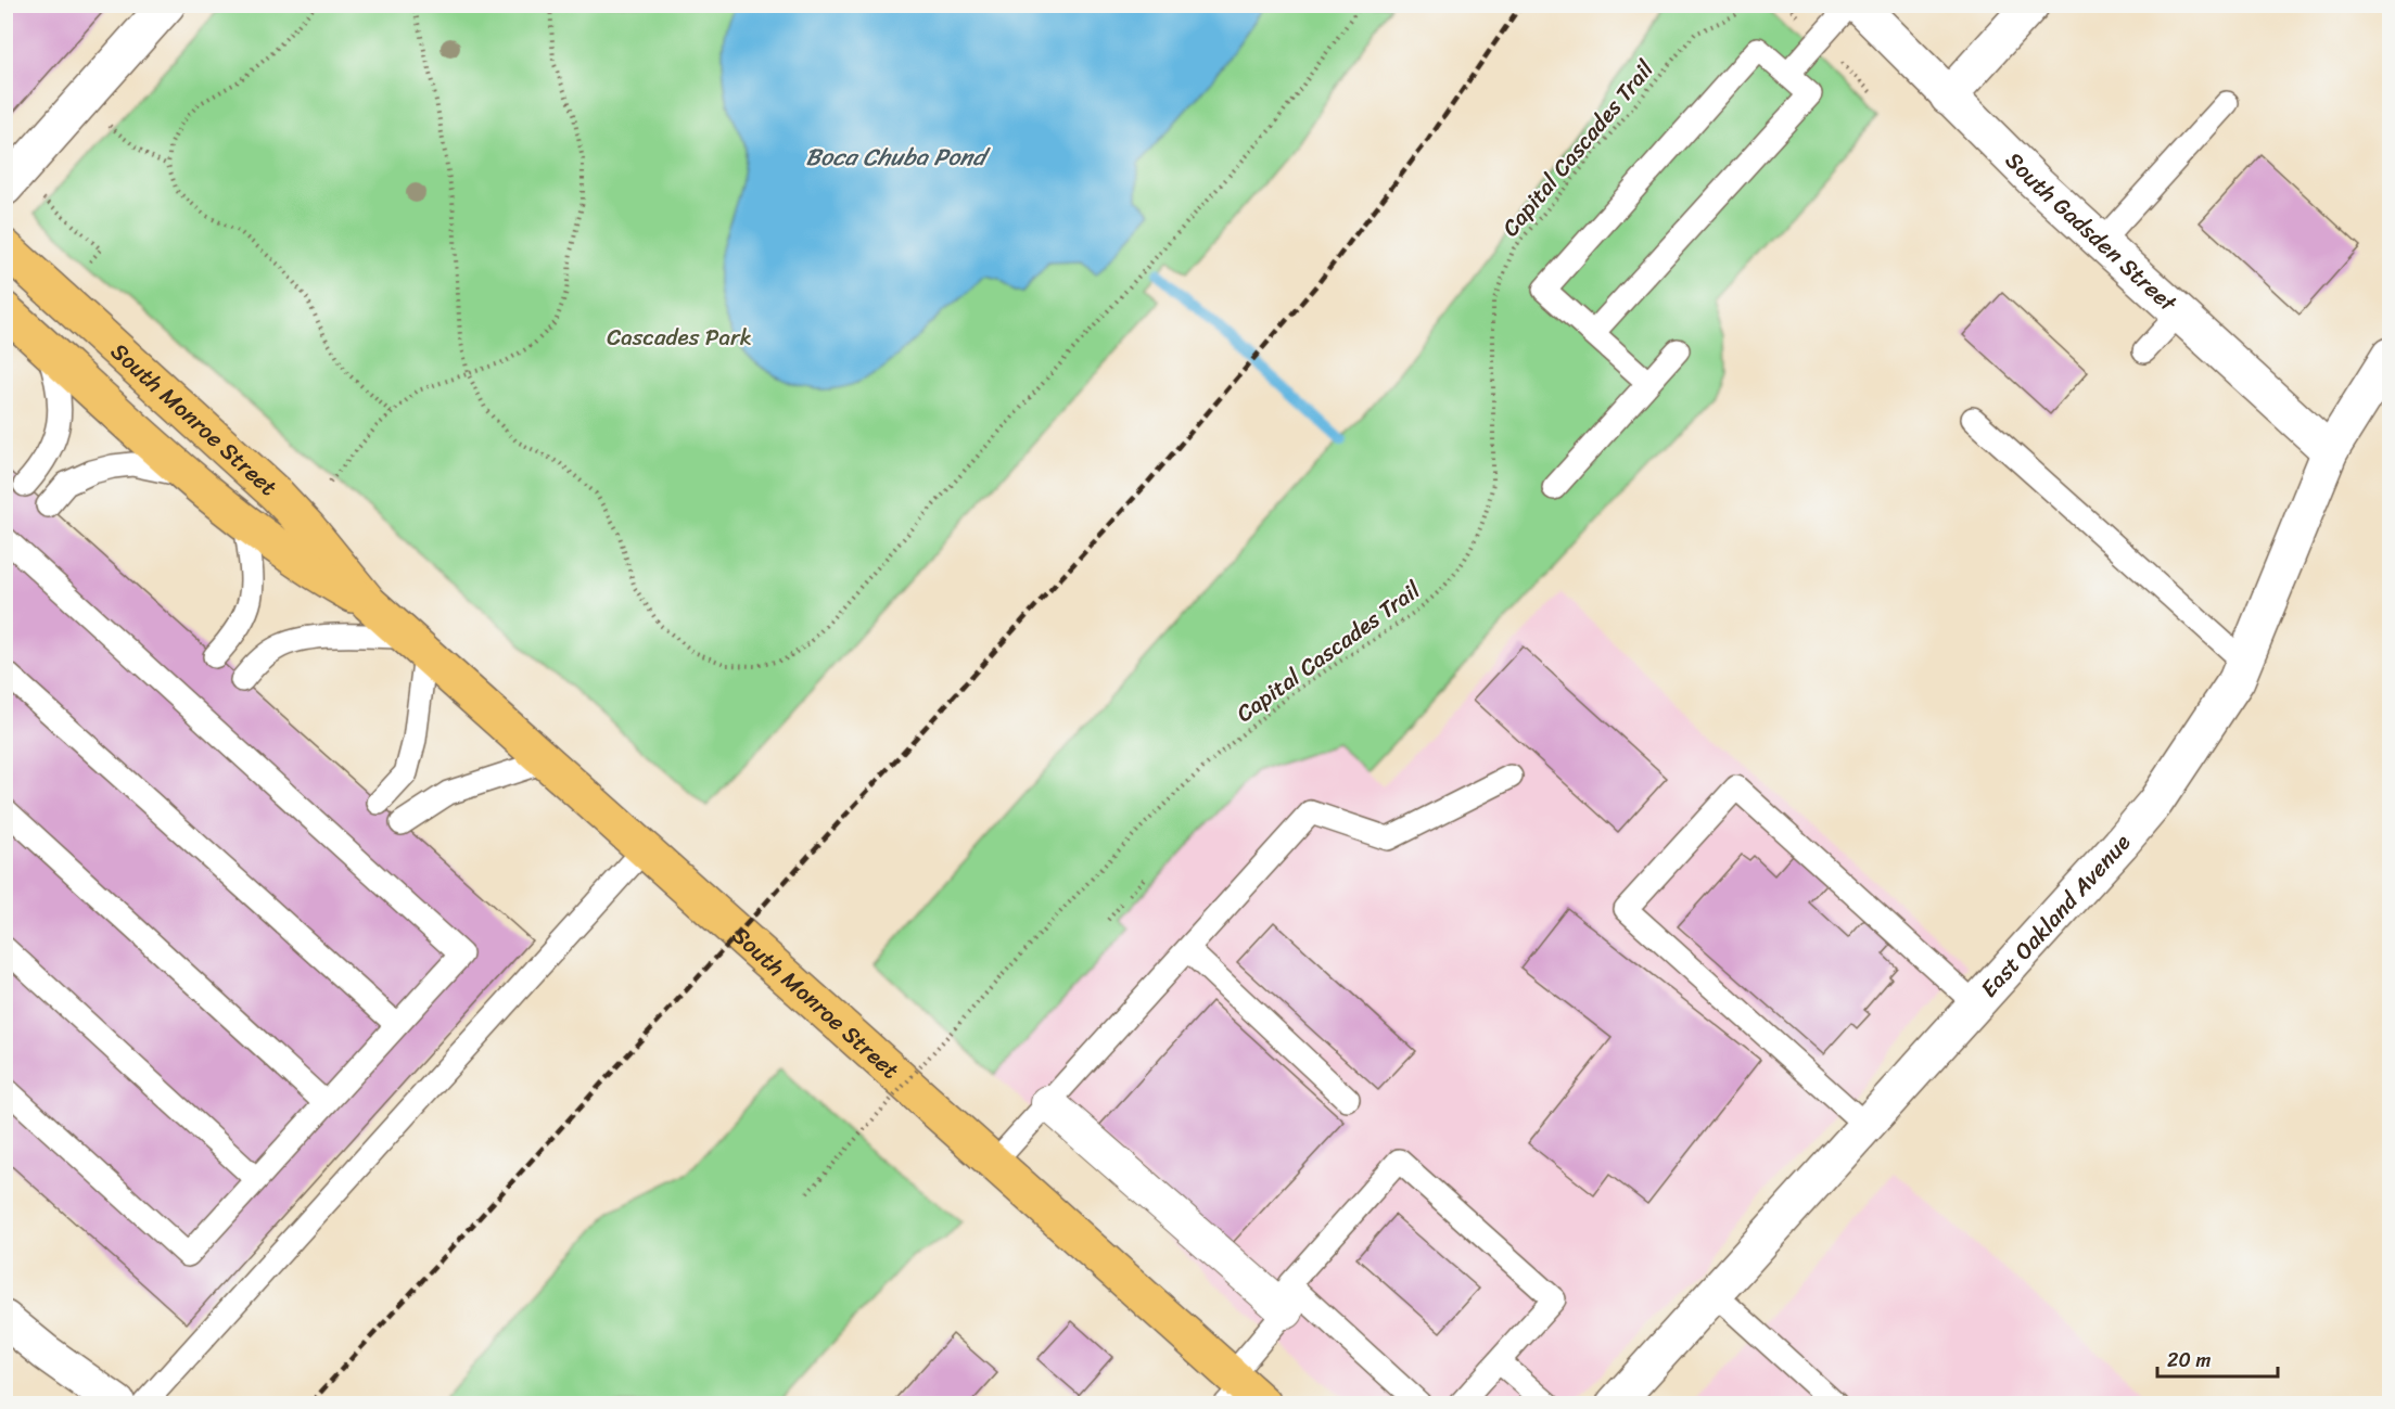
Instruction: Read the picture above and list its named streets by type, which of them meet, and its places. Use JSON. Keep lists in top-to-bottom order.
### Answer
{
  "streets": {
    "main road": ["South Monroe Street"],
    "street": ["South Gadsden Street", "East Oakland Avenue"],
    "path": ["Capital Cascades Trail"]
  },
  "crossings": [
    ["South Gadsden Street", "East Oakland Avenue"]
  ],
  "water": ["Boca Chuba Pond"],
  "parks": ["Cascades Park"],
  "scale_bar": "20 m"
}
